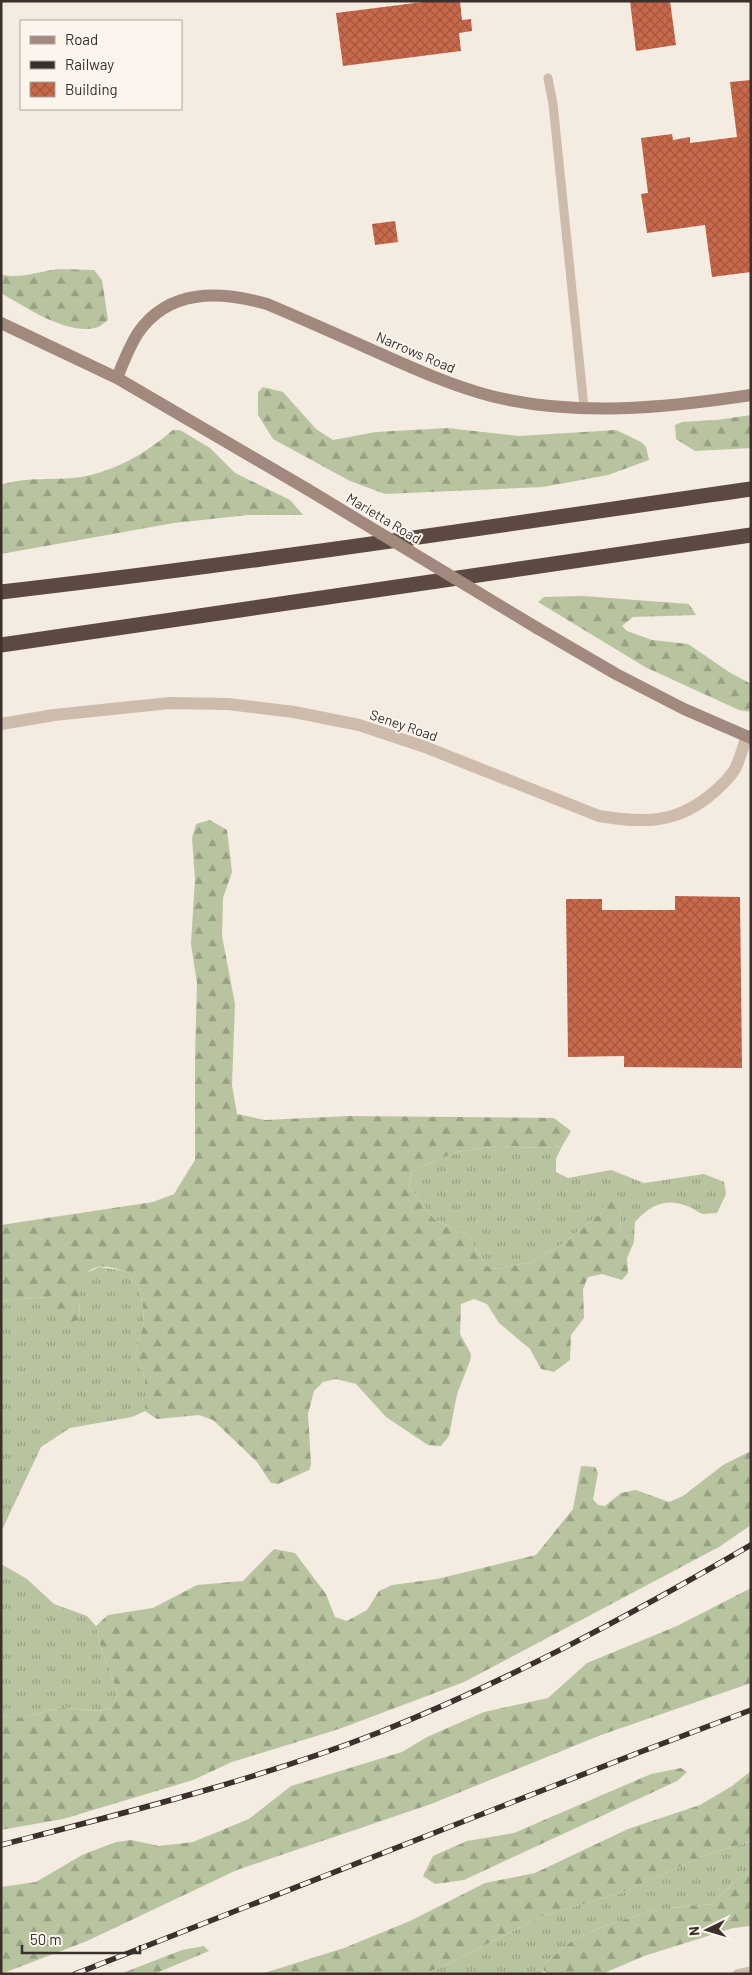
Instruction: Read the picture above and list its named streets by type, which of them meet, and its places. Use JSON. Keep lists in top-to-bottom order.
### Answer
{
  "streets": {
    "street": ["Narrows Road", "Marietta Road", "Seney Road"]
  },
  "crossings": [
    ["Narrows Road", "Marietta Road"],
    ["Marietta Road", "Seney Road"]
  ],
  "legend": ["Road", "Railway", "Building"],
  "scale_bar": "50 m",
  "north": "left"
}
